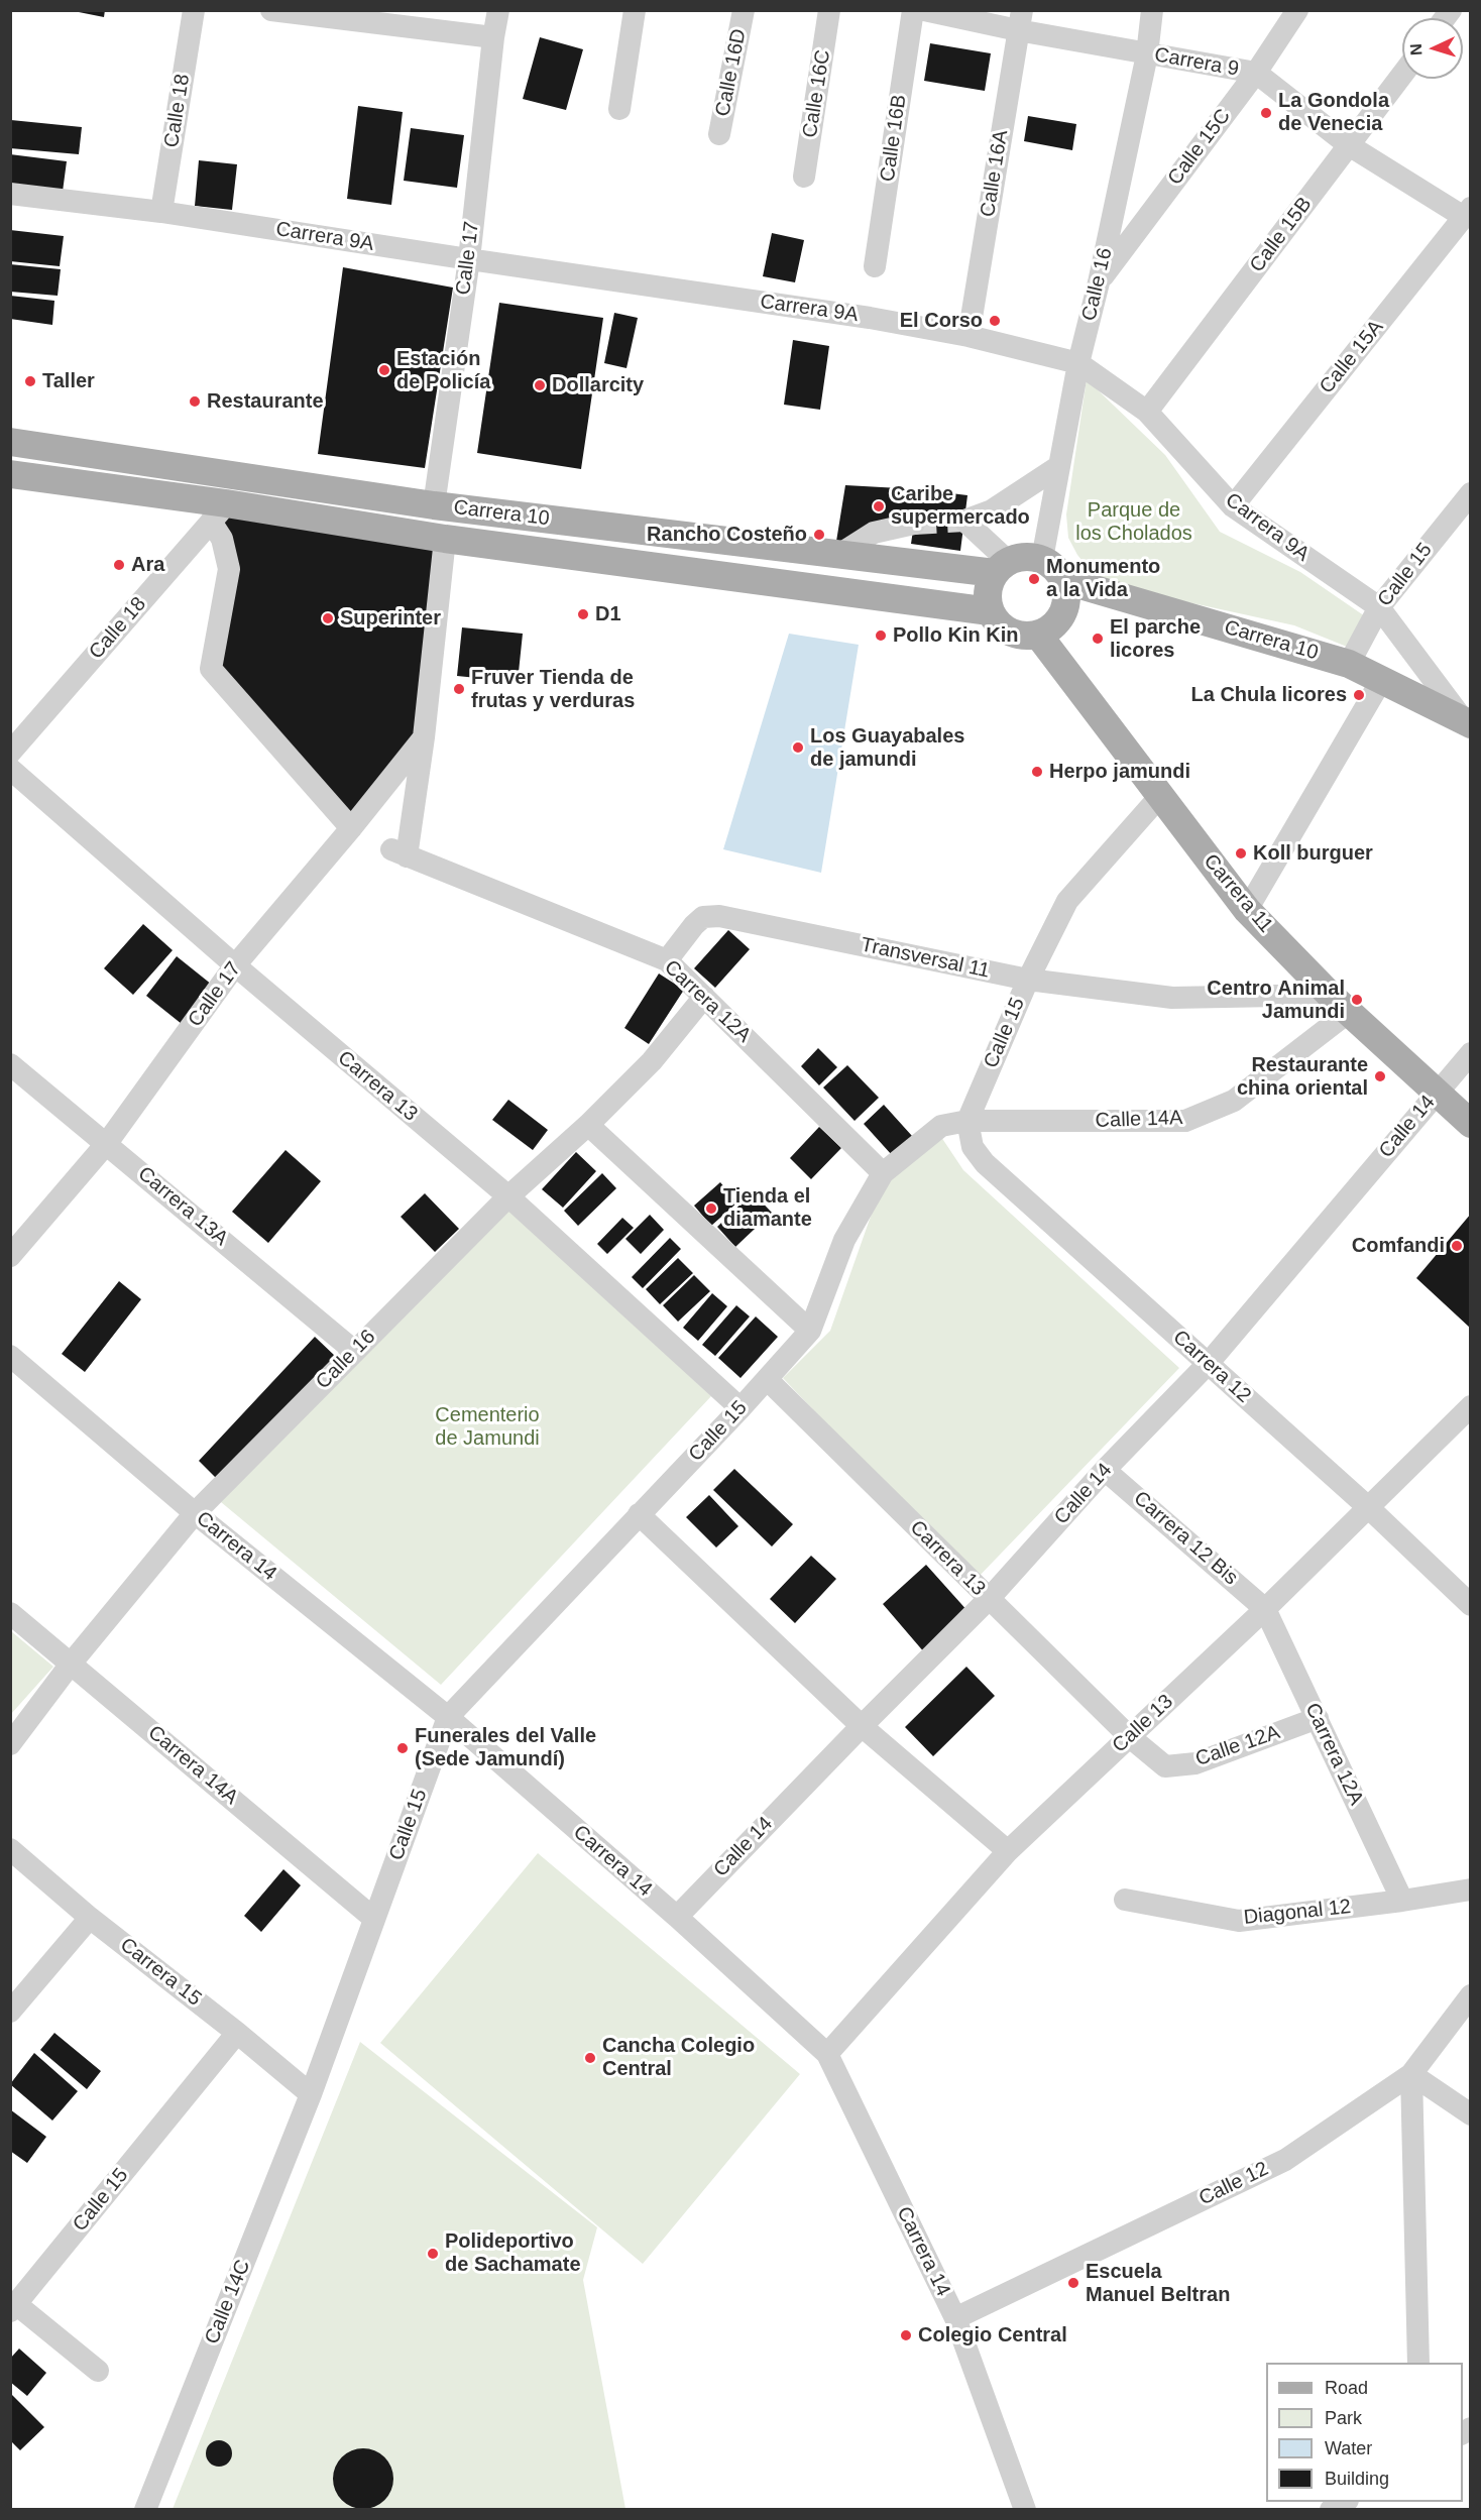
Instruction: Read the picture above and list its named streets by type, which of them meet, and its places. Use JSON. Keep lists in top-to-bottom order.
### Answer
{
  "streets": {
    "main road": ["Carrera 10", "Carrera 11"],
    "street": [
      "Carrera 9",
      "Calle 16D",
      "Calle 16C",
      "Calle 18",
      "Calle 16B",
      "Calle 15C",
      "Calle 16A",
      "Calle 15B",
      "Carrera 9A",
      "Calle 17",
      "Calle 16",
      "Calle 15A",
      "Calle 15",
      "Transversal 11",
      "Carrera 12A",
      "Carrera 13",
      "Calle 14A",
      "Calle 14",
      "Carrera 13A",
      "Carrera 12",
      "Carrera 12 Bis",
      "Carrera 14",
      "Calle 13",
      "Calle 12A",
      "Carrera 14A",
      "Diagonal 12",
      "Carrera 15",
      "Calle 12",
      "Calle 14C"
    ]
  },
  "crossings": [
    ["Carrera 9", "Calle 15C"],
    ["Carrera 9", "Calle 16A"],
    ["Carrera 9", "Calle 15B"],
    ["Carrera 9", "Calle 16"],
    ["Carrera 9", "Calle 15A"],
    ["Calle 18", "Carrera 9A"],
    ["Calle 18", "Carrera 10"],
    ["Calle 15C", "Calle 16"],
    ["Calle 16A", "Carrera 9A"],
    ["Calle 15B", "Carrera 9A"],
    ["Carrera 9A", "Calle 17"],
    ["Carrera 9A", "Calle 16"],
    ["Carrera 9A", "Calle 15A"],
    ["Carrera 9A", "Carrera 10"],
    ["Carrera 9A", "Calle 15"],
    ["Calle 17", "Carrera 10"],
    ["Calle 17", "Carrera 12A"],
    ["Calle 17", "Carrera 13"],
    ["Calle 17", "Carrera 13A"],
    ["Calle 16", "Carrera 10"],
    ["Calle 16", "Carrera 11"],
    ["Calle 16", "Carrera 12A"],
    ["Calle 16", "Carrera 13"],
    ["Calle 16", "Carrera 13A"],
    ["Calle 16", "Carrera 14"],
    ["Calle 16", "Carrera 14A"],
    ["Carrera 10", "Calle 15"],
    ["Carrera 10", "Carrera 11"],
    ["Calle 15", "Carrera 11"],
    ["Calle 15", "Transversal 11"],
    ["Calle 15", "Carrera 12A"],
    ["Calle 15", "Carrera 13"],
    ["Calle 15", "Calle 14A"],
    ["Calle 15", "Carrera 12"],
    ["Calle 15", "Carrera 14"],
    ["Calle 15", "Carrera 14A"],
    ["Calle 15", "Carrera 15"],
    ["Calle 15", "Calle 14C"],
    ["Carrera 11", "Transversal 11"],
    ["Carrera 11", "Calle 14A"],
    ["Carrera 11", "Calle 14"],
    ["Transversal 11", "Carrera 12A"],
    ["Transversal 11", "Calle 14A"],
    ["Carrera 12A", "Carrera 12 Bis"],
    ["Carrera 12A", "Calle 13"],
    ["Carrera 12A", "Calle 12A"],
    ["Carrera 12A", "Diagonal 12"],
    ["Carrera 13", "Calle 14"],
    ["Carrera 13", "Calle 13"],
    ["Carrera 13", "Calle 12A"],
    ["Calle 14A", "Carrera 12"],
    ["Calle 14", "Carrera 12"],
    ["Calle 14", "Carrera 12 Bis"],
    ["Calle 14", "Carrera 14"],
    ["Carrera 12", "Calle 13"],
    ["Carrera 12 Bis", "Calle 13"],
    ["Carrera 14", "Calle 13"],
    ["Carrera 14", "Calle 12"],
    ["Calle 13", "Calle 12A"],
    ["Carrera 15", "Calle 14C"]
  ],
  "parks": ["Parque de los Cholados", "Cementerio de Jamundi"],
  "places": [
    "La Gondola de Venecia",
    "El Corso",
    "Estación de Policía",
    "Taller",
    "Dollarcity",
    "Restaurante",
    "Caribe supermercado",
    "Rancho Costeño",
    "Ara",
    "Monumento a la Vida",
    "D1",
    "Superinter",
    "Pollo Kin Kin",
    "El parche licores",
    "Fruver Tienda de frutas y verduras",
    "La Chula licores",
    "Los Guayabales de jamundi",
    "Herpo jamundi",
    "Koll burguer",
    "Centro Animal Jamundi",
    "Restaurante china oriental",
    "Tienda el diamante",
    "Comfandi",
    "Funerales del Valle (Sede Jamundí)",
    "Cancha Colegio Central",
    "Polideportivo de Sachamate",
    "Escuela Manuel Beltran",
    "Colegio Central"
  ],
  "legend": [
    "Road",
    "Park",
    "Water",
    "Building"
  ],
  "north": "left"
}
